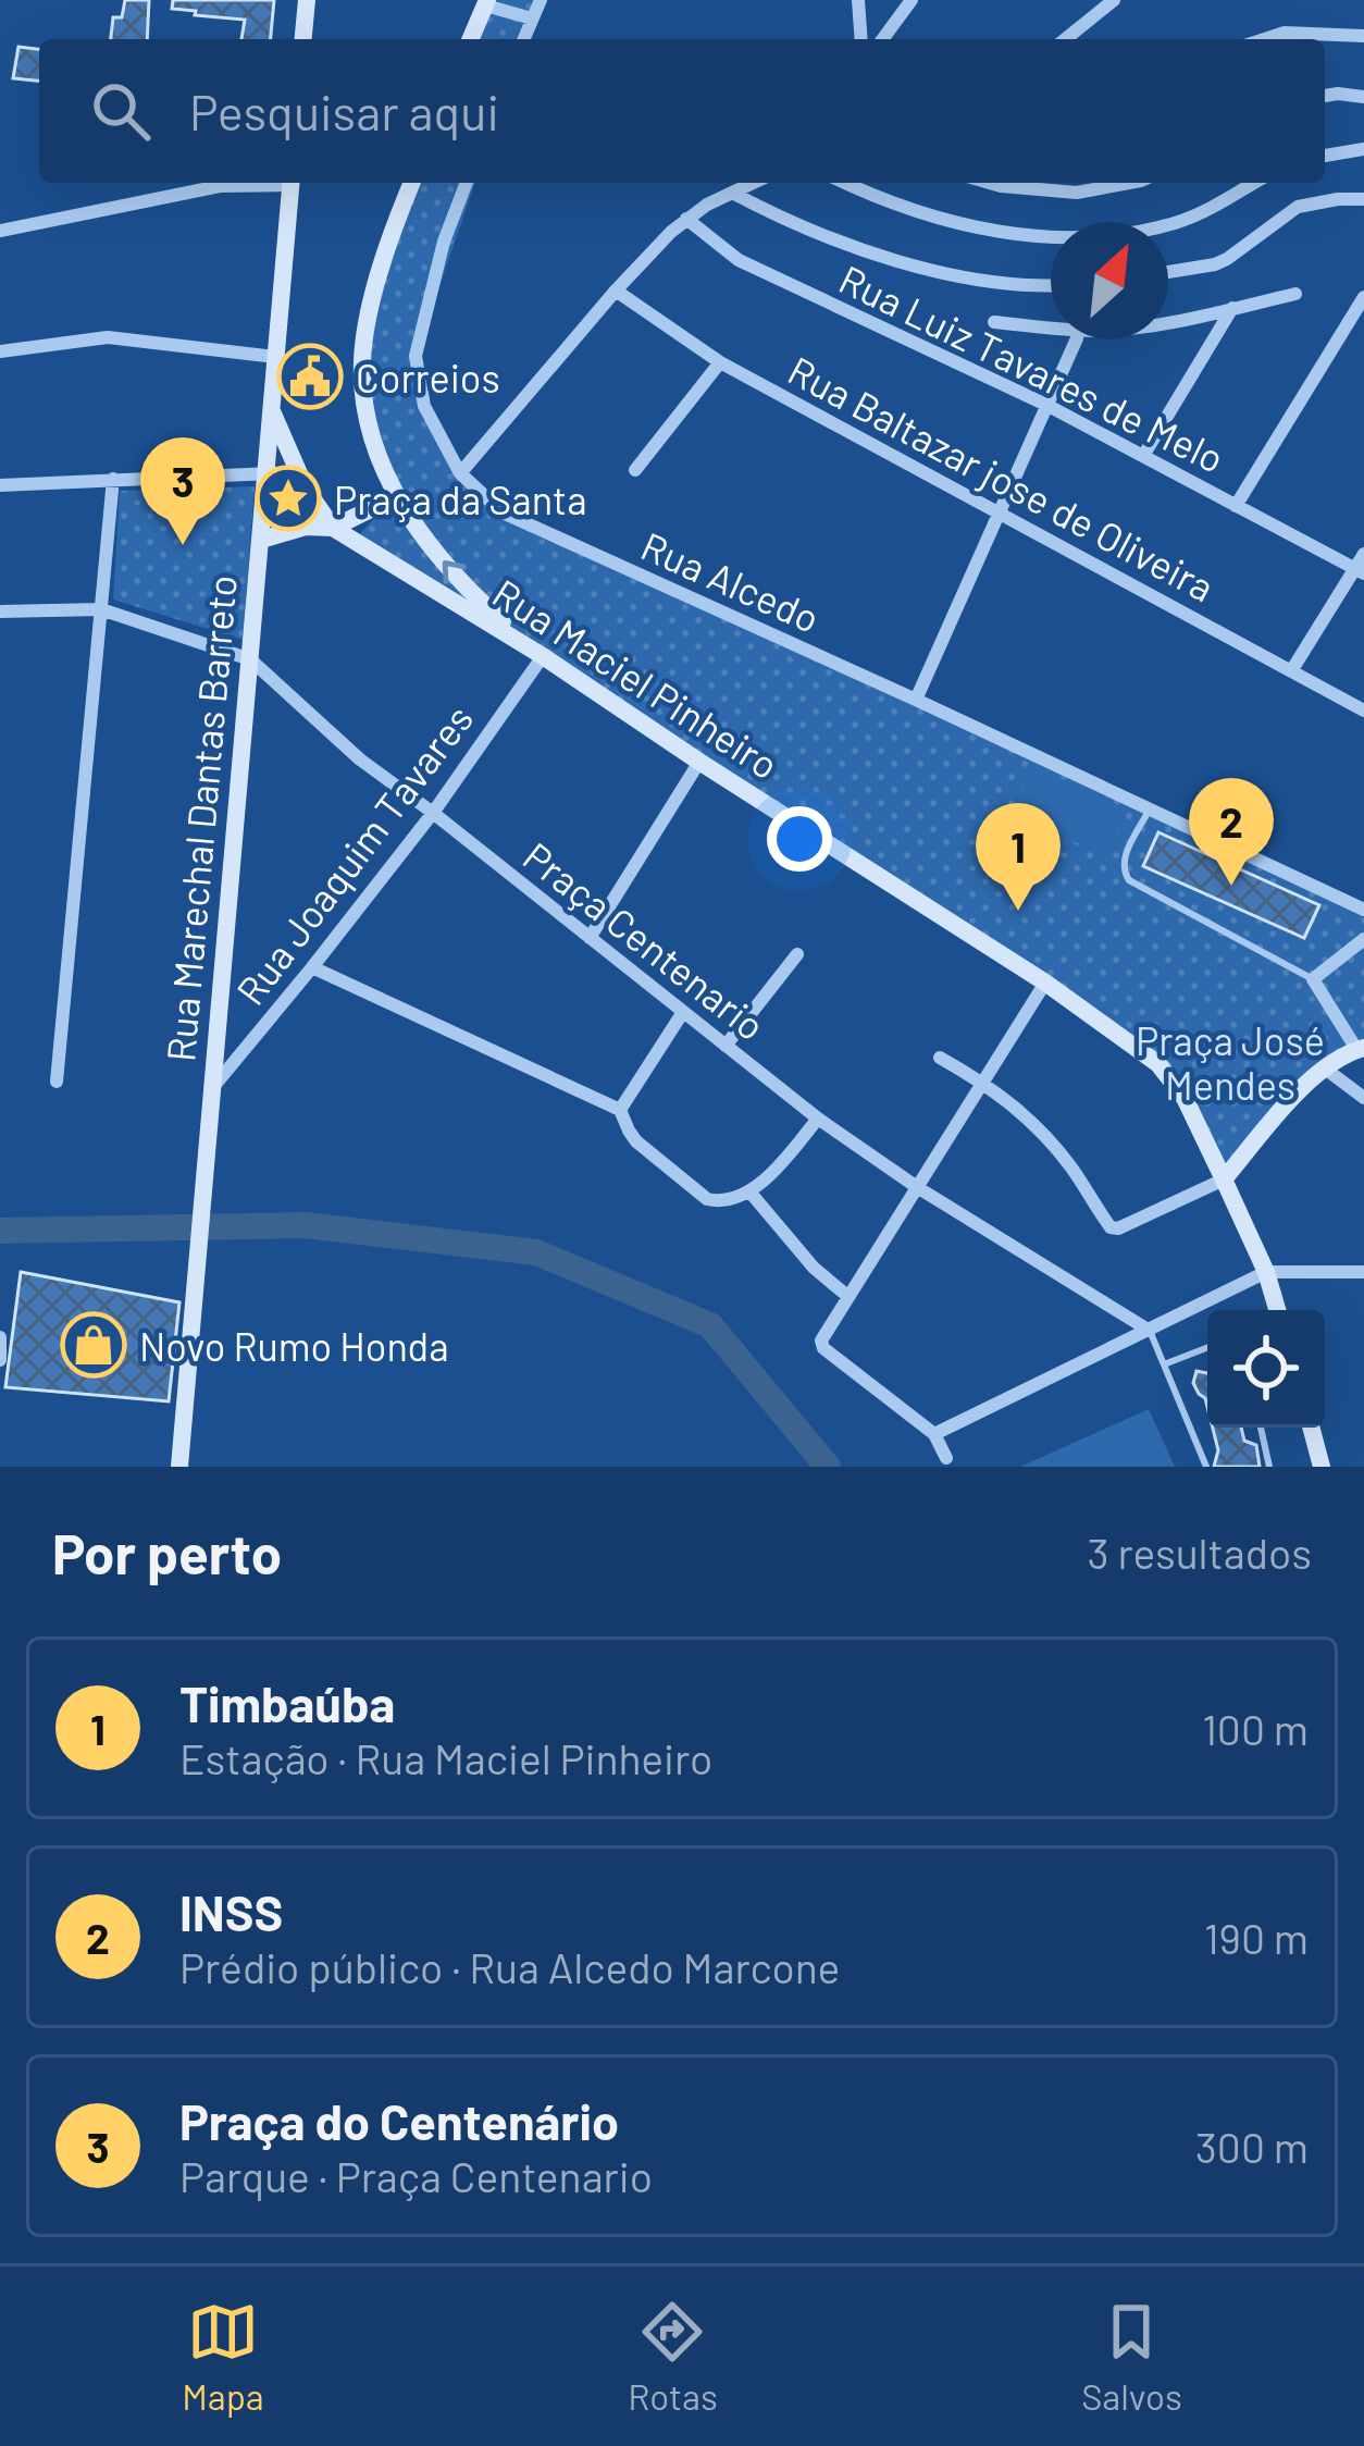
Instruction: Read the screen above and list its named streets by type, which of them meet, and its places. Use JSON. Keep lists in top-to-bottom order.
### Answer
{
  "streets": {
    "street": [
      "Rua Luiz Tavares de Melo",
      "Rua Baltazar jose de Oliveira",
      "Rua Alcedo",
      "Rua Maciel Pinheiro",
      "Rua Marechal Dantas Barreto",
      "Rua Joaquim Tavares",
      "Praça Centenario"
    ]
  },
  "crossings": [
    ["Rua Maciel Pinheiro", "Rua Marechal Dantas Barreto"],
    ["Rua Maciel Pinheiro", "Rua Joaquim Tavares"],
    ["Rua Marechal Dantas Barreto", "Rua Joaquim Tavares"],
    ["Rua Marechal Dantas Barreto", "Praça Centenario"],
    ["Rua Joaquim Tavares", "Praça Centenario"]
  ],
  "parks": ["Praça José Mendes"],
  "places": {
    "public building": ["Correios"],
    "place": ["Praça da Santa"],
    "shop": ["Novo Rumo Honda"]
  },
  "north": "top right",
  "page": {
    "search": "Pesquisar aqui",
    "pins": ["3", "2", "1"],
    "heading": ["Por perto", "3 resultados"],
    "list": [
      {
        "mark": "1",
        "name": "Timbaúba",
        "note": "Estação · Rua Maciel Pinheiro",
        "value": "100 m"
      },
      {
        "mark": "2",
        "name": "INSS",
        "note": "Prédio público · Rua Alcedo Marcone",
        "value": "190 m"
      },
      {
        "mark": "3",
        "name": "Praça do Centenário",
        "note": "Parque · Praça Centenario",
        "value": "300 m"
      }
    ],
    "nav": ["Mapa", "Rotas", "Salvos"]
  }
}
